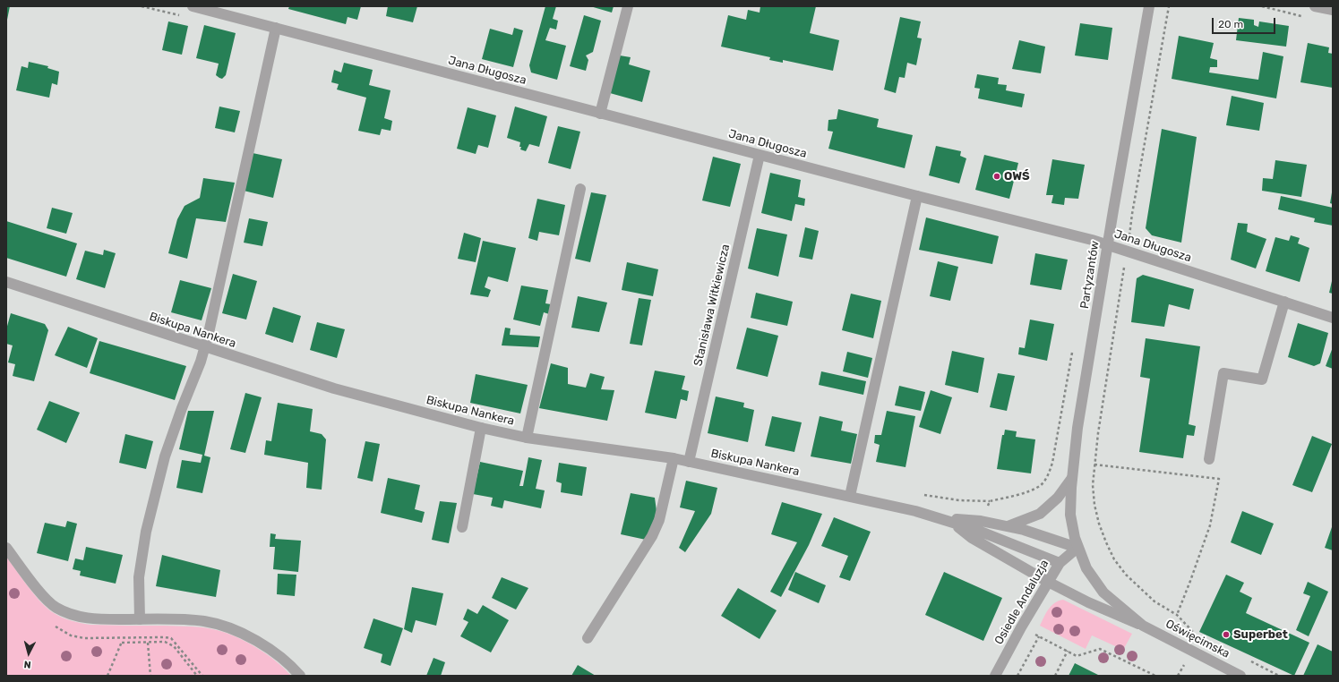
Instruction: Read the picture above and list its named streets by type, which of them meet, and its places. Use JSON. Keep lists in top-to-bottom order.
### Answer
{
  "streets": {
    "street": [
      "Jana Długosza",
      "Partyzantów",
      "Stanisława Witkiewicza",
      "Biskupa Nankera",
      "Osiedle Andaluzja",
      "Oświęcimska"
    ]
  },
  "crossings": [
    ["Jana Długosza", "Partyzantów"],
    ["Jana Długosza", "Stanisława Witkiewicza"],
    ["Partyzantów", "Biskupa Nankera"],
    ["Partyzantów", "Osiedle Andaluzja"],
    ["Partyzantów", "Oświęcimska"],
    ["Stanisława Witkiewicza", "Biskupa Nankera"],
    ["Biskupa Nankera", "Osiedle Andaluzja"],
    ["Biskupa Nankera", "Oświęcimska"],
    ["Osiedle Andaluzja", "Oświęcimska"]
  ],
  "places": ["OWŚ", "Superbet"],
  "scale_bar": "20 m",
  "north": "bottom"
}
